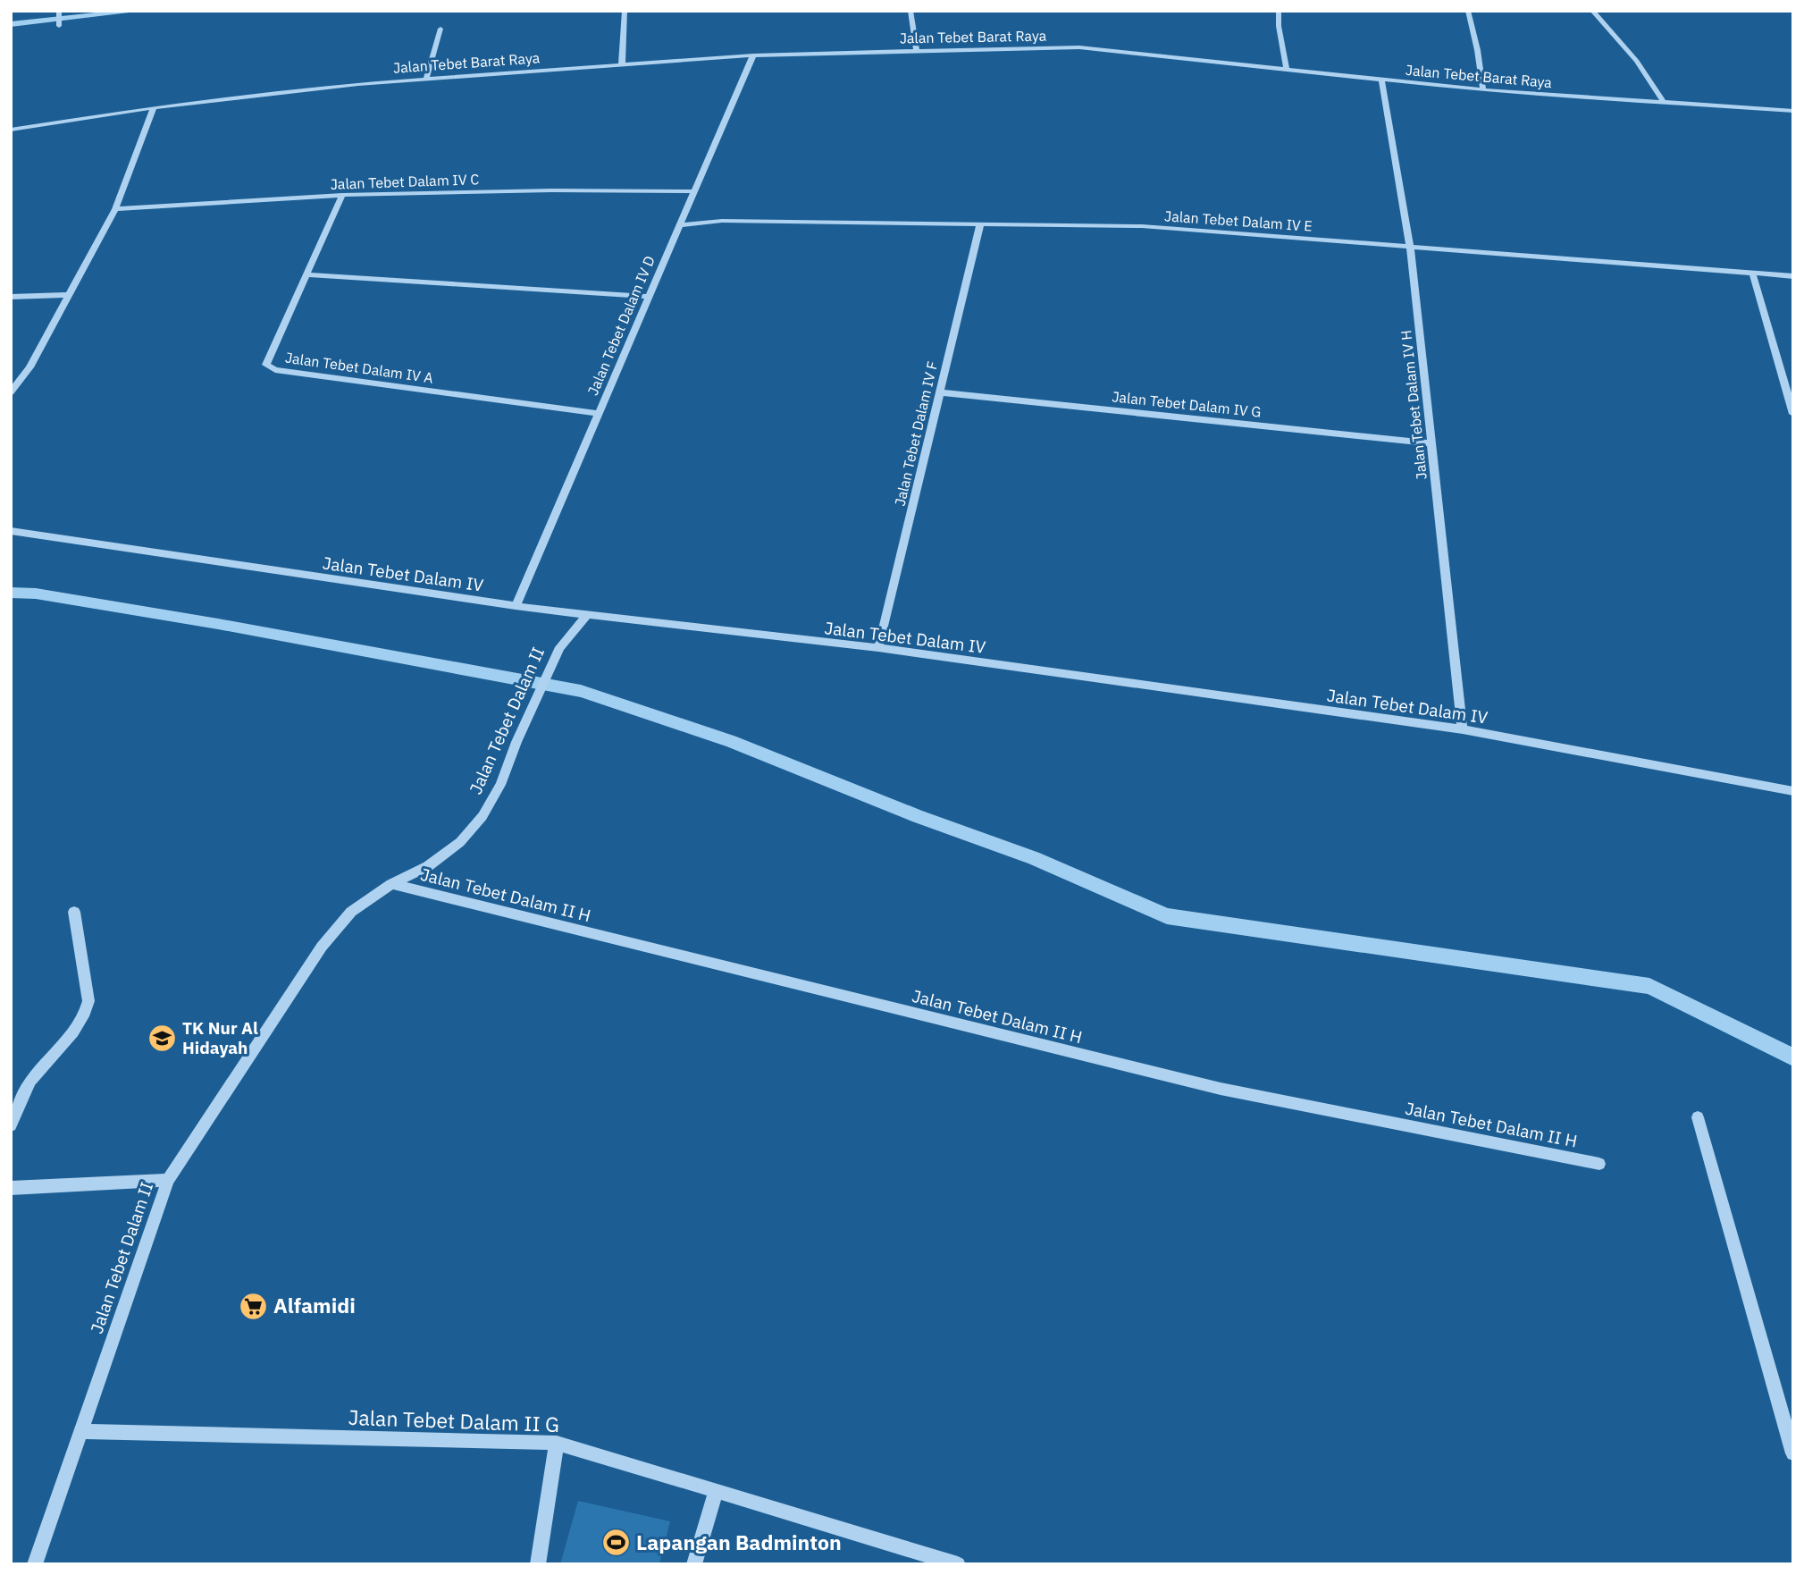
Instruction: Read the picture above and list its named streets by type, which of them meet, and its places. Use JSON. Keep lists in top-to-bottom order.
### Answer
{
  "streets": {
    "street": [
      "Jalan Tebet Barat Raya",
      "Jalan Tebet Dalam IV C",
      "Jalan Tebet Dalam IV E",
      "Jalan Tebet Dalam IV D",
      "Jalan Tebet Dalam IV A",
      "Jalan Tebet Dalam IV G",
      "Jalan Tebet Dalam IV H",
      "Jalan Tebet Dalam IV F",
      "Jalan Tebet Dalam IV",
      "Jalan Tebet Dalam II",
      "Jalan Tebet Dalam II H",
      "Jalan Tebet Dalam II G"
    ]
  },
  "crossings": [
    ["Jalan Tebet Barat Raya", "Jalan Tebet Dalam IV D"],
    ["Jalan Tebet Barat Raya", "Jalan Tebet Dalam IV H"],
    ["Jalan Tebet Dalam IV C", "Jalan Tebet Dalam IV D"],
    ["Jalan Tebet Dalam IV C", "Jalan Tebet Dalam IV A"],
    ["Jalan Tebet Dalam IV E", "Jalan Tebet Dalam IV D"],
    ["Jalan Tebet Dalam IV E", "Jalan Tebet Dalam IV H"],
    ["Jalan Tebet Dalam IV E", "Jalan Tebet Dalam IV F"],
    ["Jalan Tebet Dalam IV D", "Jalan Tebet Dalam IV A"],
    ["Jalan Tebet Dalam IV D", "Jalan Tebet Dalam IV"],
    ["Jalan Tebet Dalam IV G", "Jalan Tebet Dalam IV H"],
    ["Jalan Tebet Dalam IV G", "Jalan Tebet Dalam IV F"],
    ["Jalan Tebet Dalam IV H", "Jalan Tebet Dalam IV"],
    ["Jalan Tebet Dalam IV F", "Jalan Tebet Dalam IV"],
    ["Jalan Tebet Dalam IV", "Jalan Tebet Dalam II"],
    ["Jalan Tebet Dalam II", "Jalan Tebet Dalam II H"],
    ["Jalan Tebet Dalam II", "Jalan Tebet Dalam II G"]
  ],
  "places": {
    "school or university": ["TK Nur Al Hidayah"],
    "supermarket": ["Alfamidi"],
    "sports": ["Lapangan Badminton"]
  }
}
